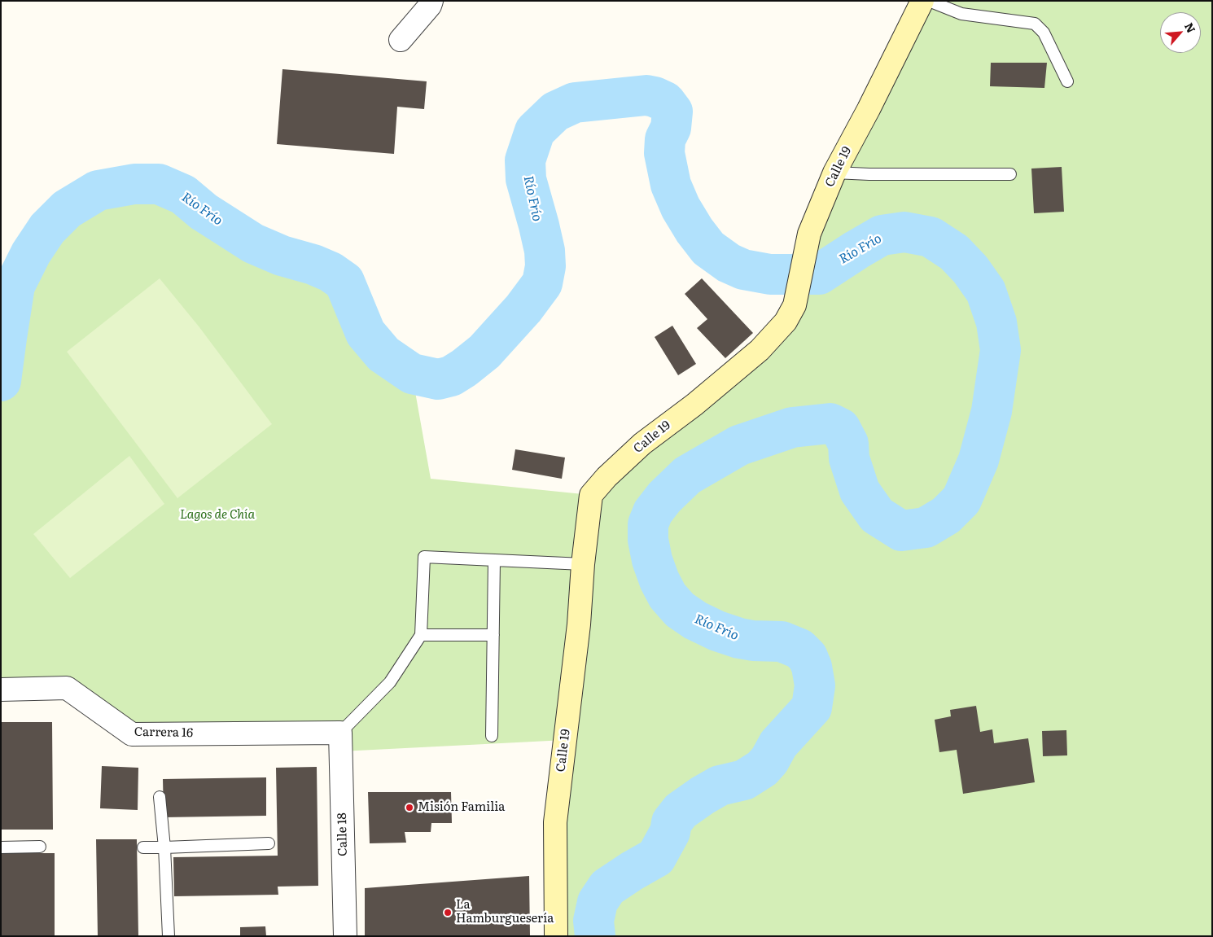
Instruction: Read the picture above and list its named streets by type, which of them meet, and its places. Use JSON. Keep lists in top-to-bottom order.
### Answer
{
  "streets": {
    "street": ["Calle 19", "Carrera 16", "Calle 18"]
  },
  "crossings": [
    ["Carrera 16", "Calle 18"]
  ],
  "water": ["Río Frío"],
  "parks": ["Lagos de Chía"],
  "places": ["Misión Familia", "La Hamburguesería"],
  "north": "top right"
}
